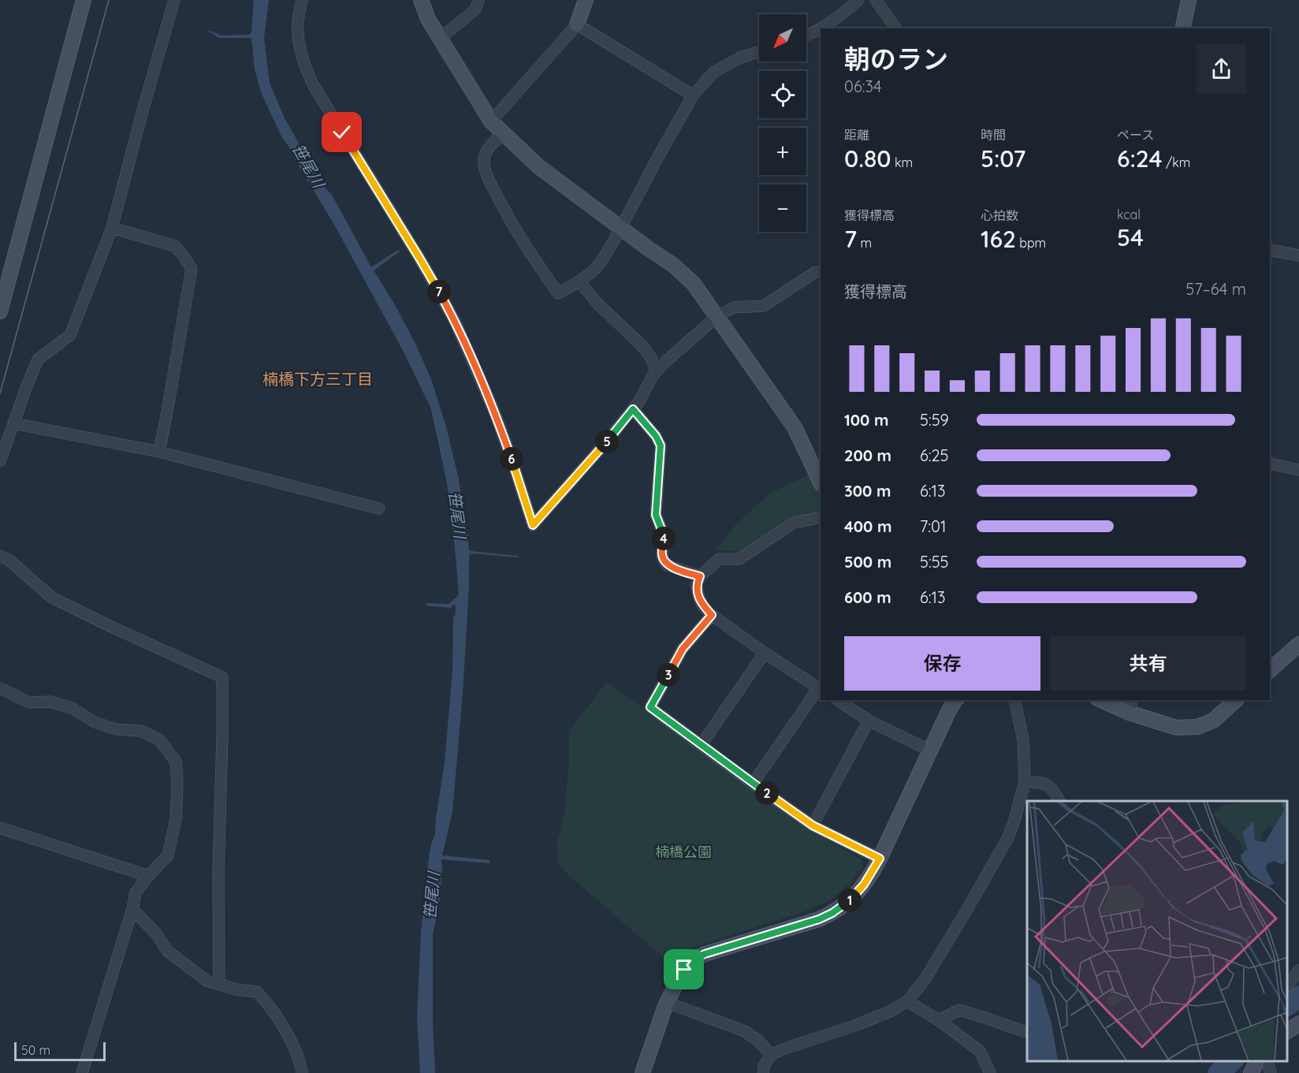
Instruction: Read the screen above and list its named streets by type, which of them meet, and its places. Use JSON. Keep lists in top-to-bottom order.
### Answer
{
  "districts": ["楠橋下方三丁目"],
  "water": ["笹尾川"],
  "parks": ["楠橋公園"],
  "scale_bar": "50 m",
  "north": "bottom left",
  "page": {
    "map_buttons": ["+", "−"],
    "heading": ["朝のラン", "06:34"],
    "stats": [
      ["距離", "0.80 km"],
      ["時間", "5:07"],
      ["ペース", "6:24 /km"],
      ["獲得標高", "7 m"],
      ["心拍数", "162 bpm"],
      ["kcal", "54"]
    ],
    "chart": ["獲得標高", "57–64 m"],
    "pins": [
      "7",
      "5",
      "6",
      "4",
      "3",
      "2",
      "1"
    ],
    "list": [
      {
        "name": "100 m",
        "note": "5:59"
      },
      {
        "name": "200 m",
        "note": "6:25"
      },
      {
        "name": "300 m",
        "note": "6:13"
      },
      {
        "name": "400 m",
        "note": "7:01"
      },
      {
        "name": "500 m",
        "note": "5:55"
      },
      {
        "name": "600 m",
        "note": "6:13"
      }
    ],
    "buttons": ["保存", "共有"],
    "scale": "50 m"
  }
}
